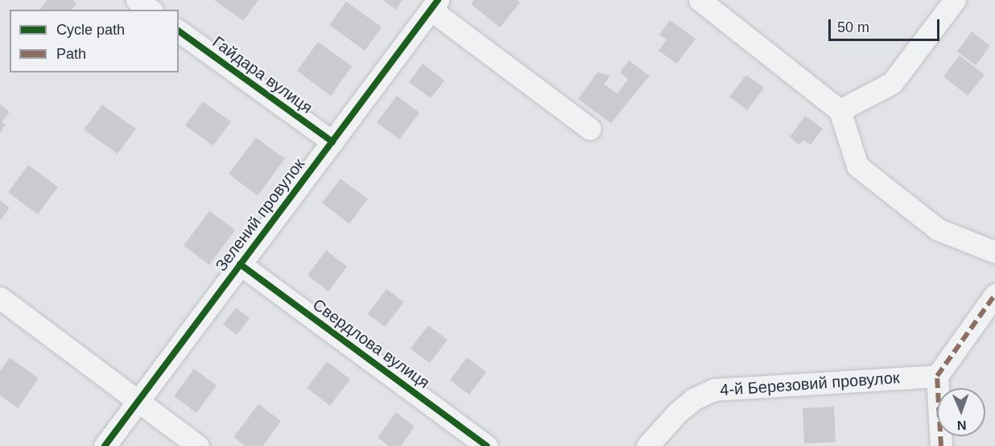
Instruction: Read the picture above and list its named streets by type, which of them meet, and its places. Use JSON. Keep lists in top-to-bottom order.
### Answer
{
  "streets": {
    "street": [
      "Гайдара вулиця",
      "Зелений провулок",
      "Свердлова вулиця",
      "4-й Березовий провулок"
    ]
  },
  "crossings": [
    ["Гайдара вулиця", "Зелений провулок"],
    ["Зелений провулок", "Свердлова вулиця"]
  ],
  "legend": ["Cycle path", "Path"],
  "scale_bar": "50 m",
  "north": "bottom"
}
